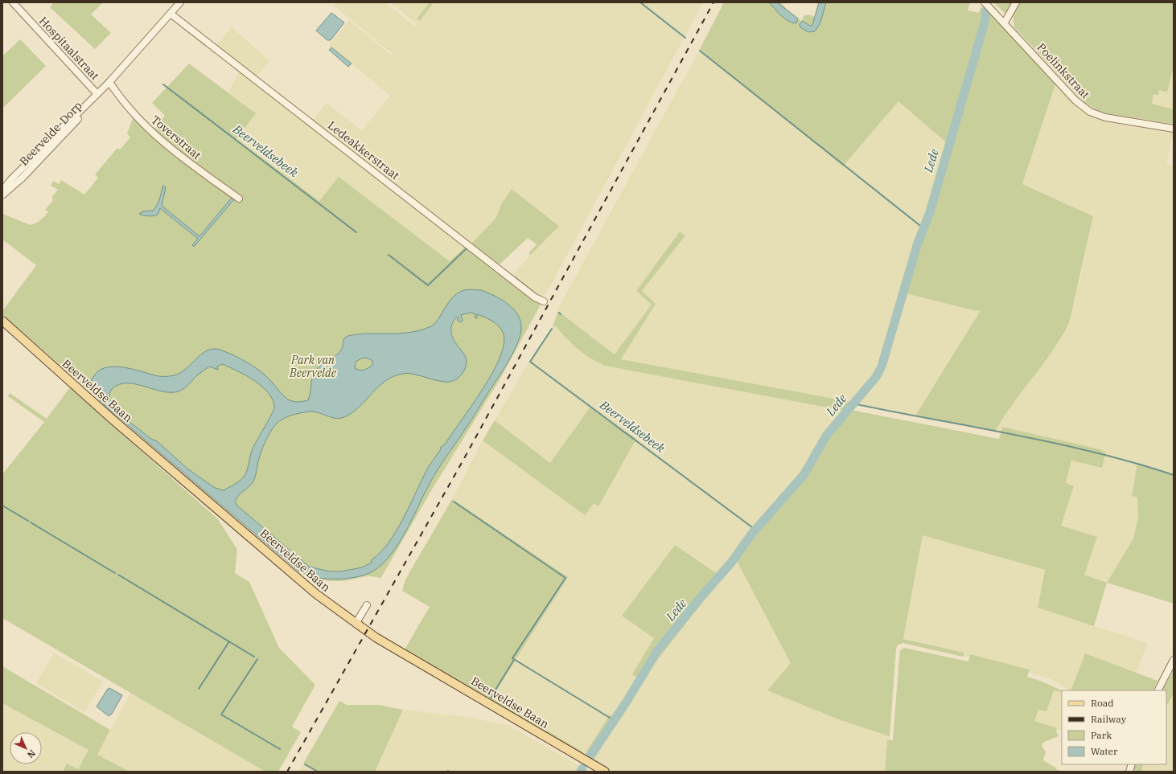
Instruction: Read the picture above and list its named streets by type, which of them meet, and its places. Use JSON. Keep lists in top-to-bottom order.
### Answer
{
  "streets": {
    "main road": ["Beerveldse Baan"],
    "street": [
      "Hospitaalstraat",
      "Poelinkstraat",
      "Beervelde-Dorp",
      "Toverstraat",
      "Ledeakkerstraat"
    ]
  },
  "crossings": [
    ["Hospitaalstraat", "Beervelde-Dorp"],
    ["Beervelde-Dorp", "Toverstraat"],
    ["Beervelde-Dorp", "Ledeakkerstraat"]
  ],
  "water": ["Beerveldsebeek", "Lede"],
  "parks": ["Park van Beervelde"],
  "legend": [
    "Road",
    "Railway",
    "Park",
    "Water"
  ],
  "north": "bottom right"
}
